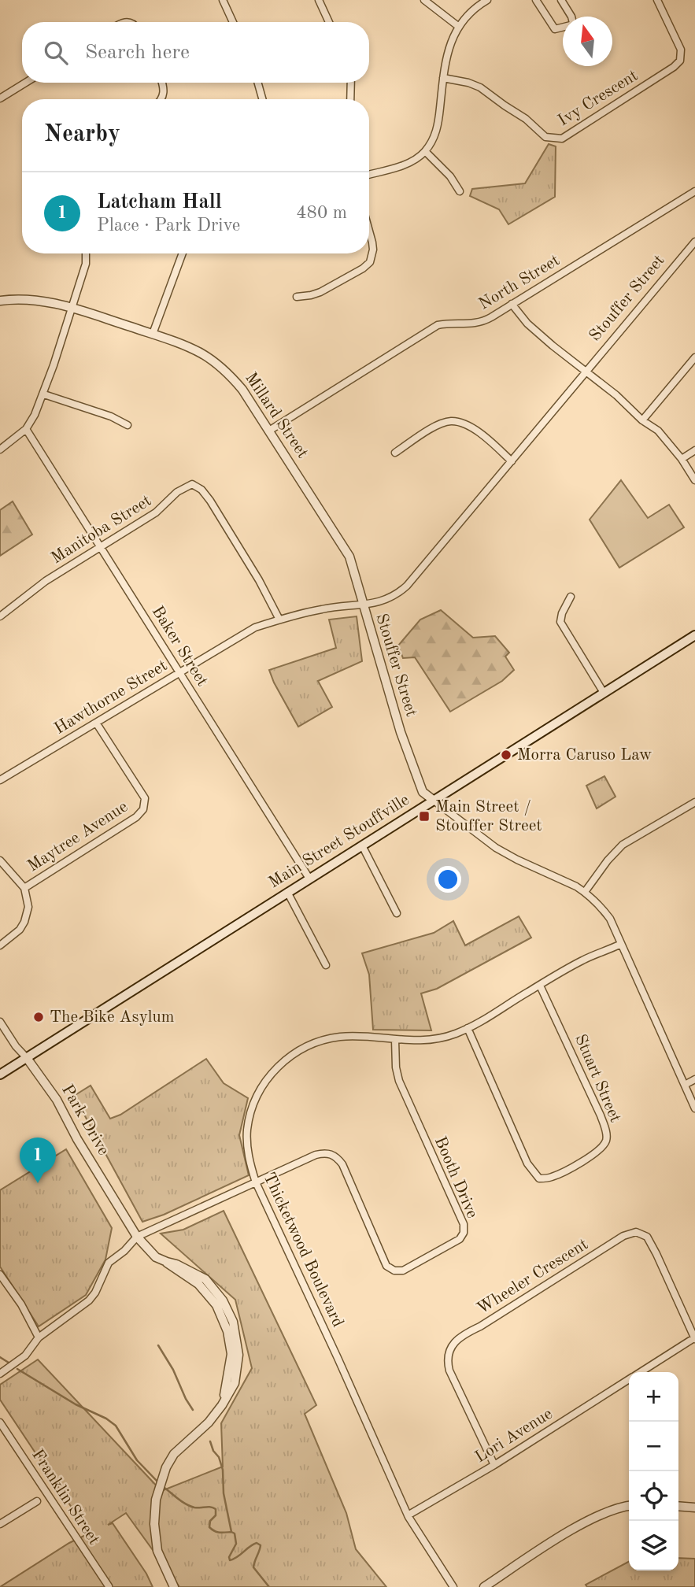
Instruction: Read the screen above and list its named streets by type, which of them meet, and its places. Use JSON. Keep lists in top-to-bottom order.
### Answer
{
  "streets": {
    "main road": ["Main Street Stouffville"],
    "street": [
      "Ivy Crescent",
      "North Street",
      "Stouffer Street",
      "Millard Street",
      "Manitoba Street",
      "Baker Street",
      "Hawthorne Street",
      "Maytree Avenue",
      "Stuart Street",
      "Park Drive",
      "Booth Drive",
      "Thicketwood Boulevard",
      "Wheeler Crescent",
      "Lori Avenue",
      "Franklin Street"
    ]
  },
  "crossings": [
    ["North Street", "Millard Street"],
    ["Stouffer Street", "Millard Street"],
    ["Stouffer Street", "Hawthorne Street"],
    ["Stouffer Street", "Main Street Stouffville"],
    ["Stouffer Street", "Thicketwood Boulevard"],
    ["Millard Street", "Hawthorne Street"],
    ["Manitoba Street", "Baker Street"],
    ["Manitoba Street", "Hawthorne Street"],
    ["Baker Street", "Hawthorne Street"],
    ["Baker Street", "Main Street Stouffville"],
    ["Hawthorne Street", "Maytree Avenue"],
    ["Main Street Stouffville", "Park Drive"],
    ["Stuart Street", "Thicketwood Boulevard"],
    ["Booth Drive", "Thicketwood Boulevard"],
    ["Thicketwood Boulevard", "Lori Avenue"],
    ["Wheeler Crescent", "Lori Avenue"]
  ],
  "places": {
    "other": ["Morra Caruso Law", "The Bike Asylum"],
    "transit": ["Main Street / Stouffer Street"]
  },
  "north": "top",
  "page": {
    "search": "Search here",
    "heading": "Nearby",
    "list": [
      {
        "mark": "1",
        "name": "Latcham Hall",
        "note": "Place · Park Drive",
        "value": "480 m"
      }
    ],
    "pins": "1",
    "map_buttons": ["+", "−"]
  }
}
